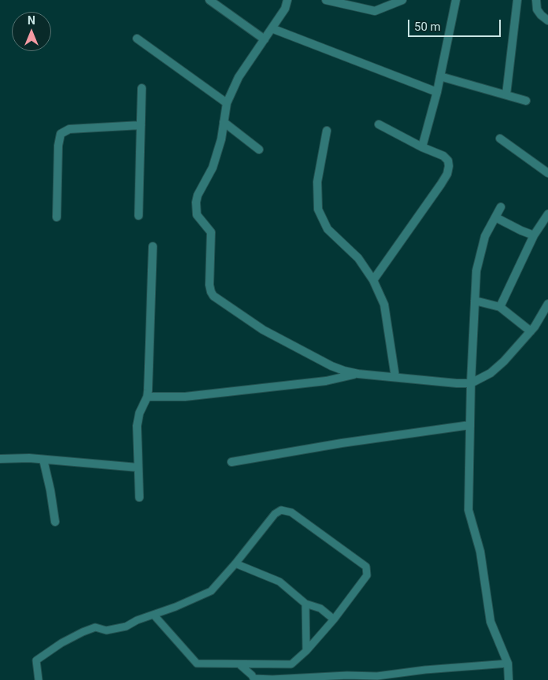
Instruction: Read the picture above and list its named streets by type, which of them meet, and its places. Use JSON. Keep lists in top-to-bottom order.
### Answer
{
  "scale_bar": "50 m",
  "north": "top"
}
